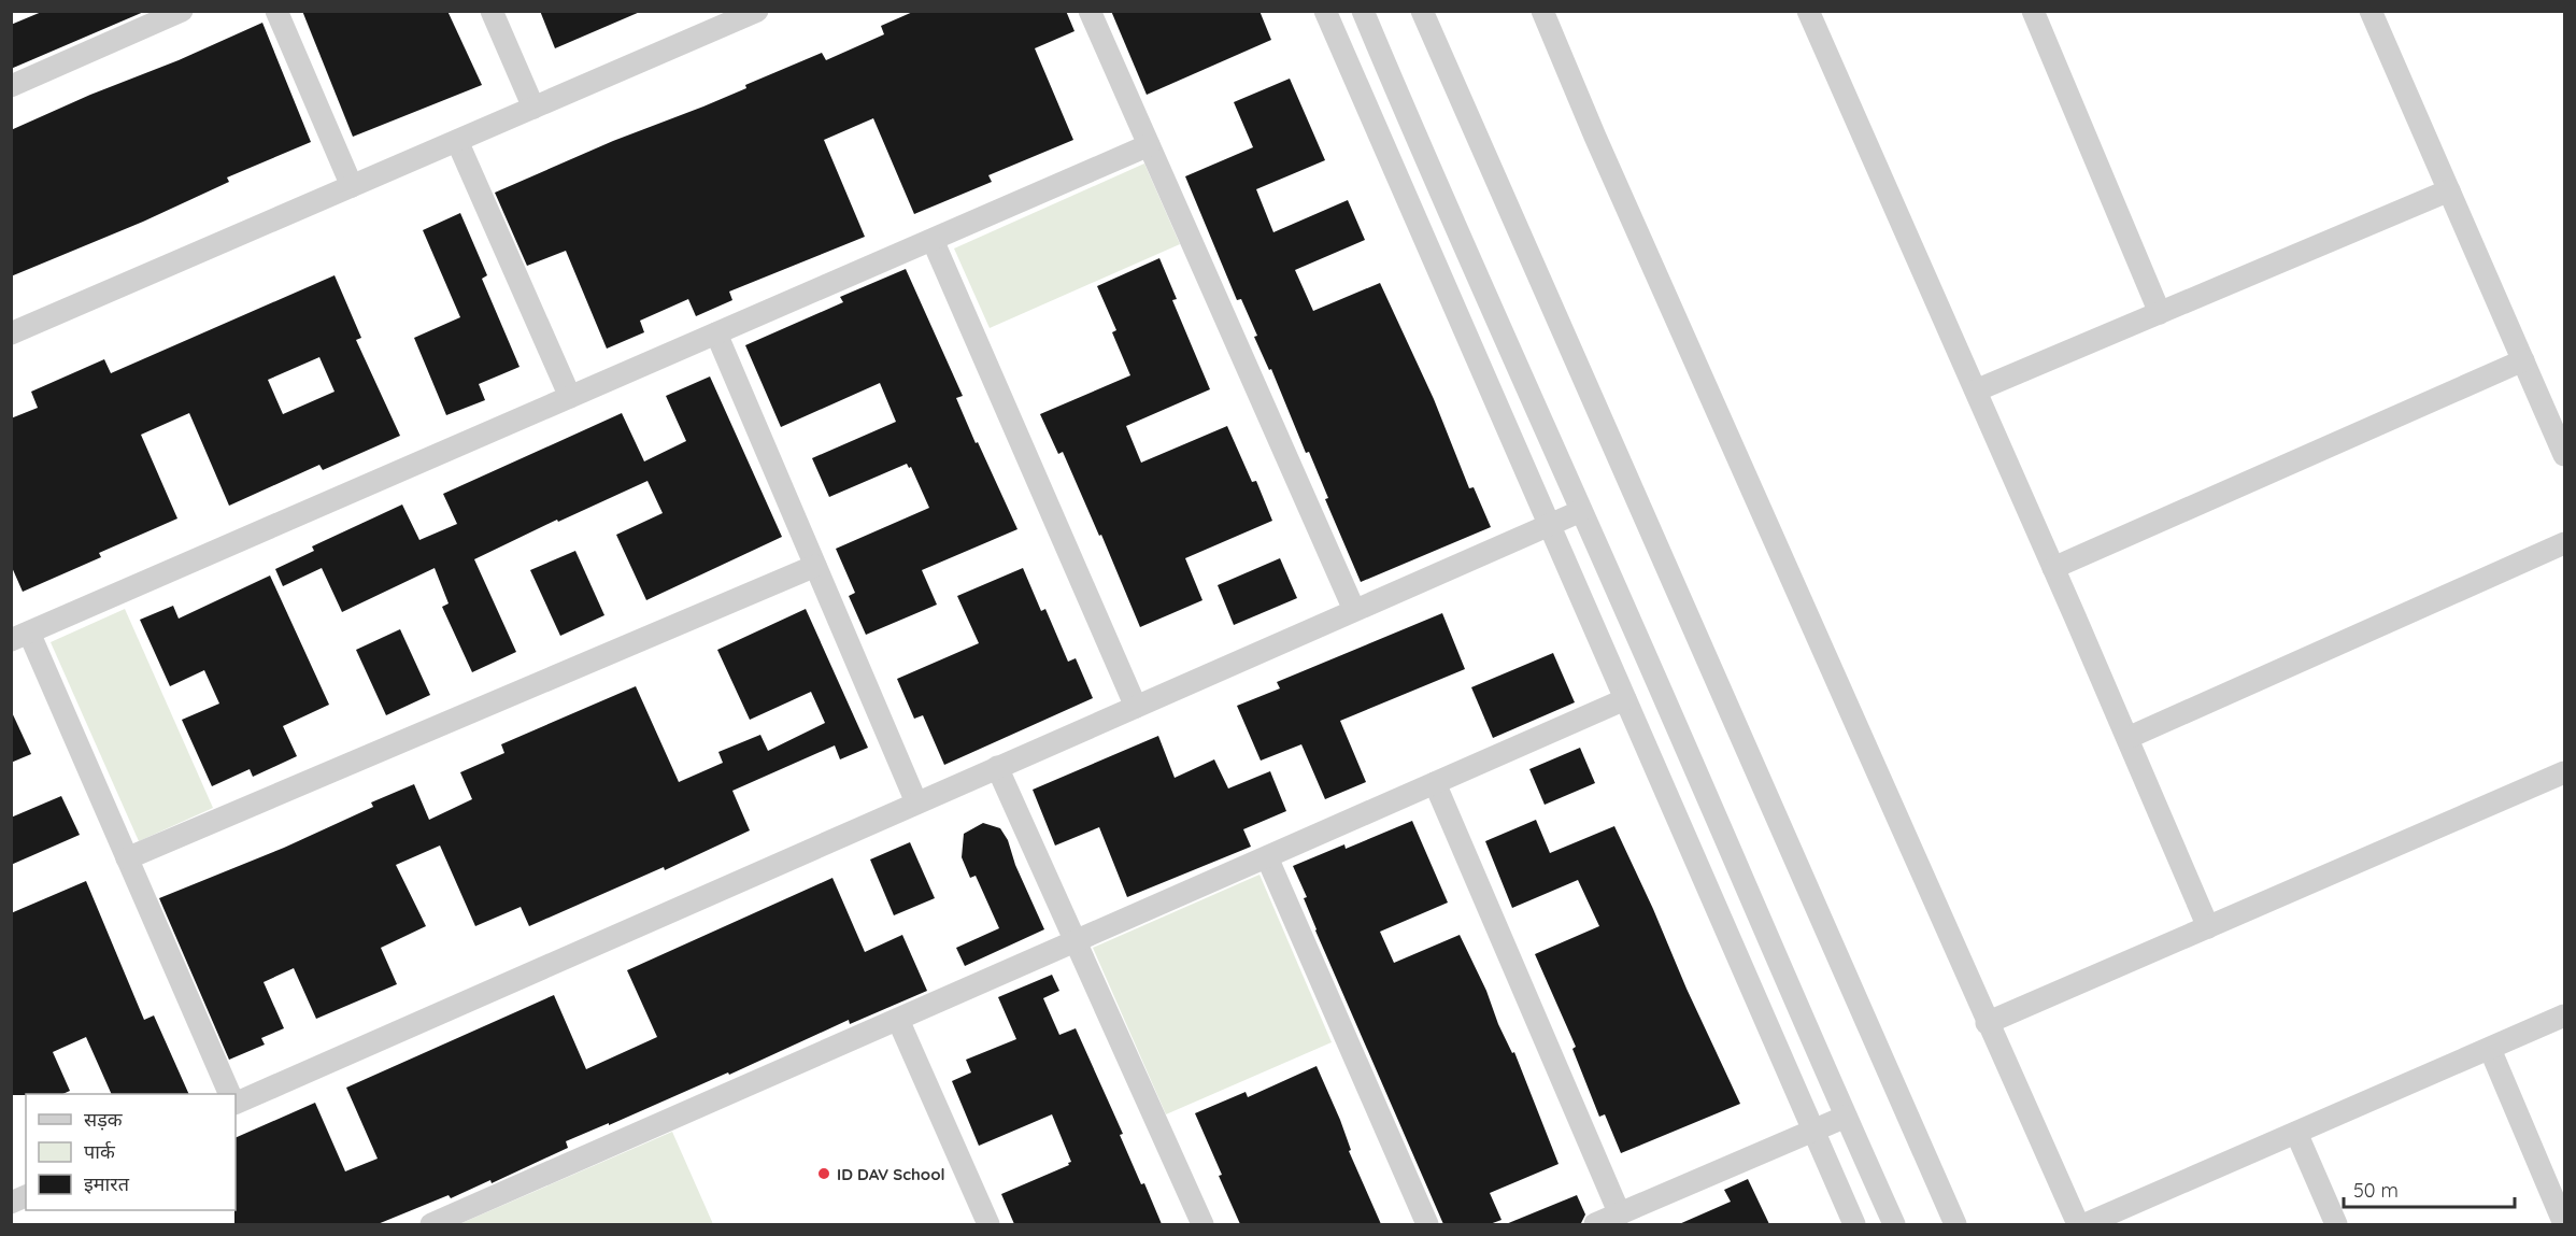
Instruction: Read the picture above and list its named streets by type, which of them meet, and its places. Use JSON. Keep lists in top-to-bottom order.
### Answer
{
  "places": ["ID DAV School"],
  "legend": ["सड़क", "पार्क", "इमारत"],
  "scale_bar": "50 m"
}
